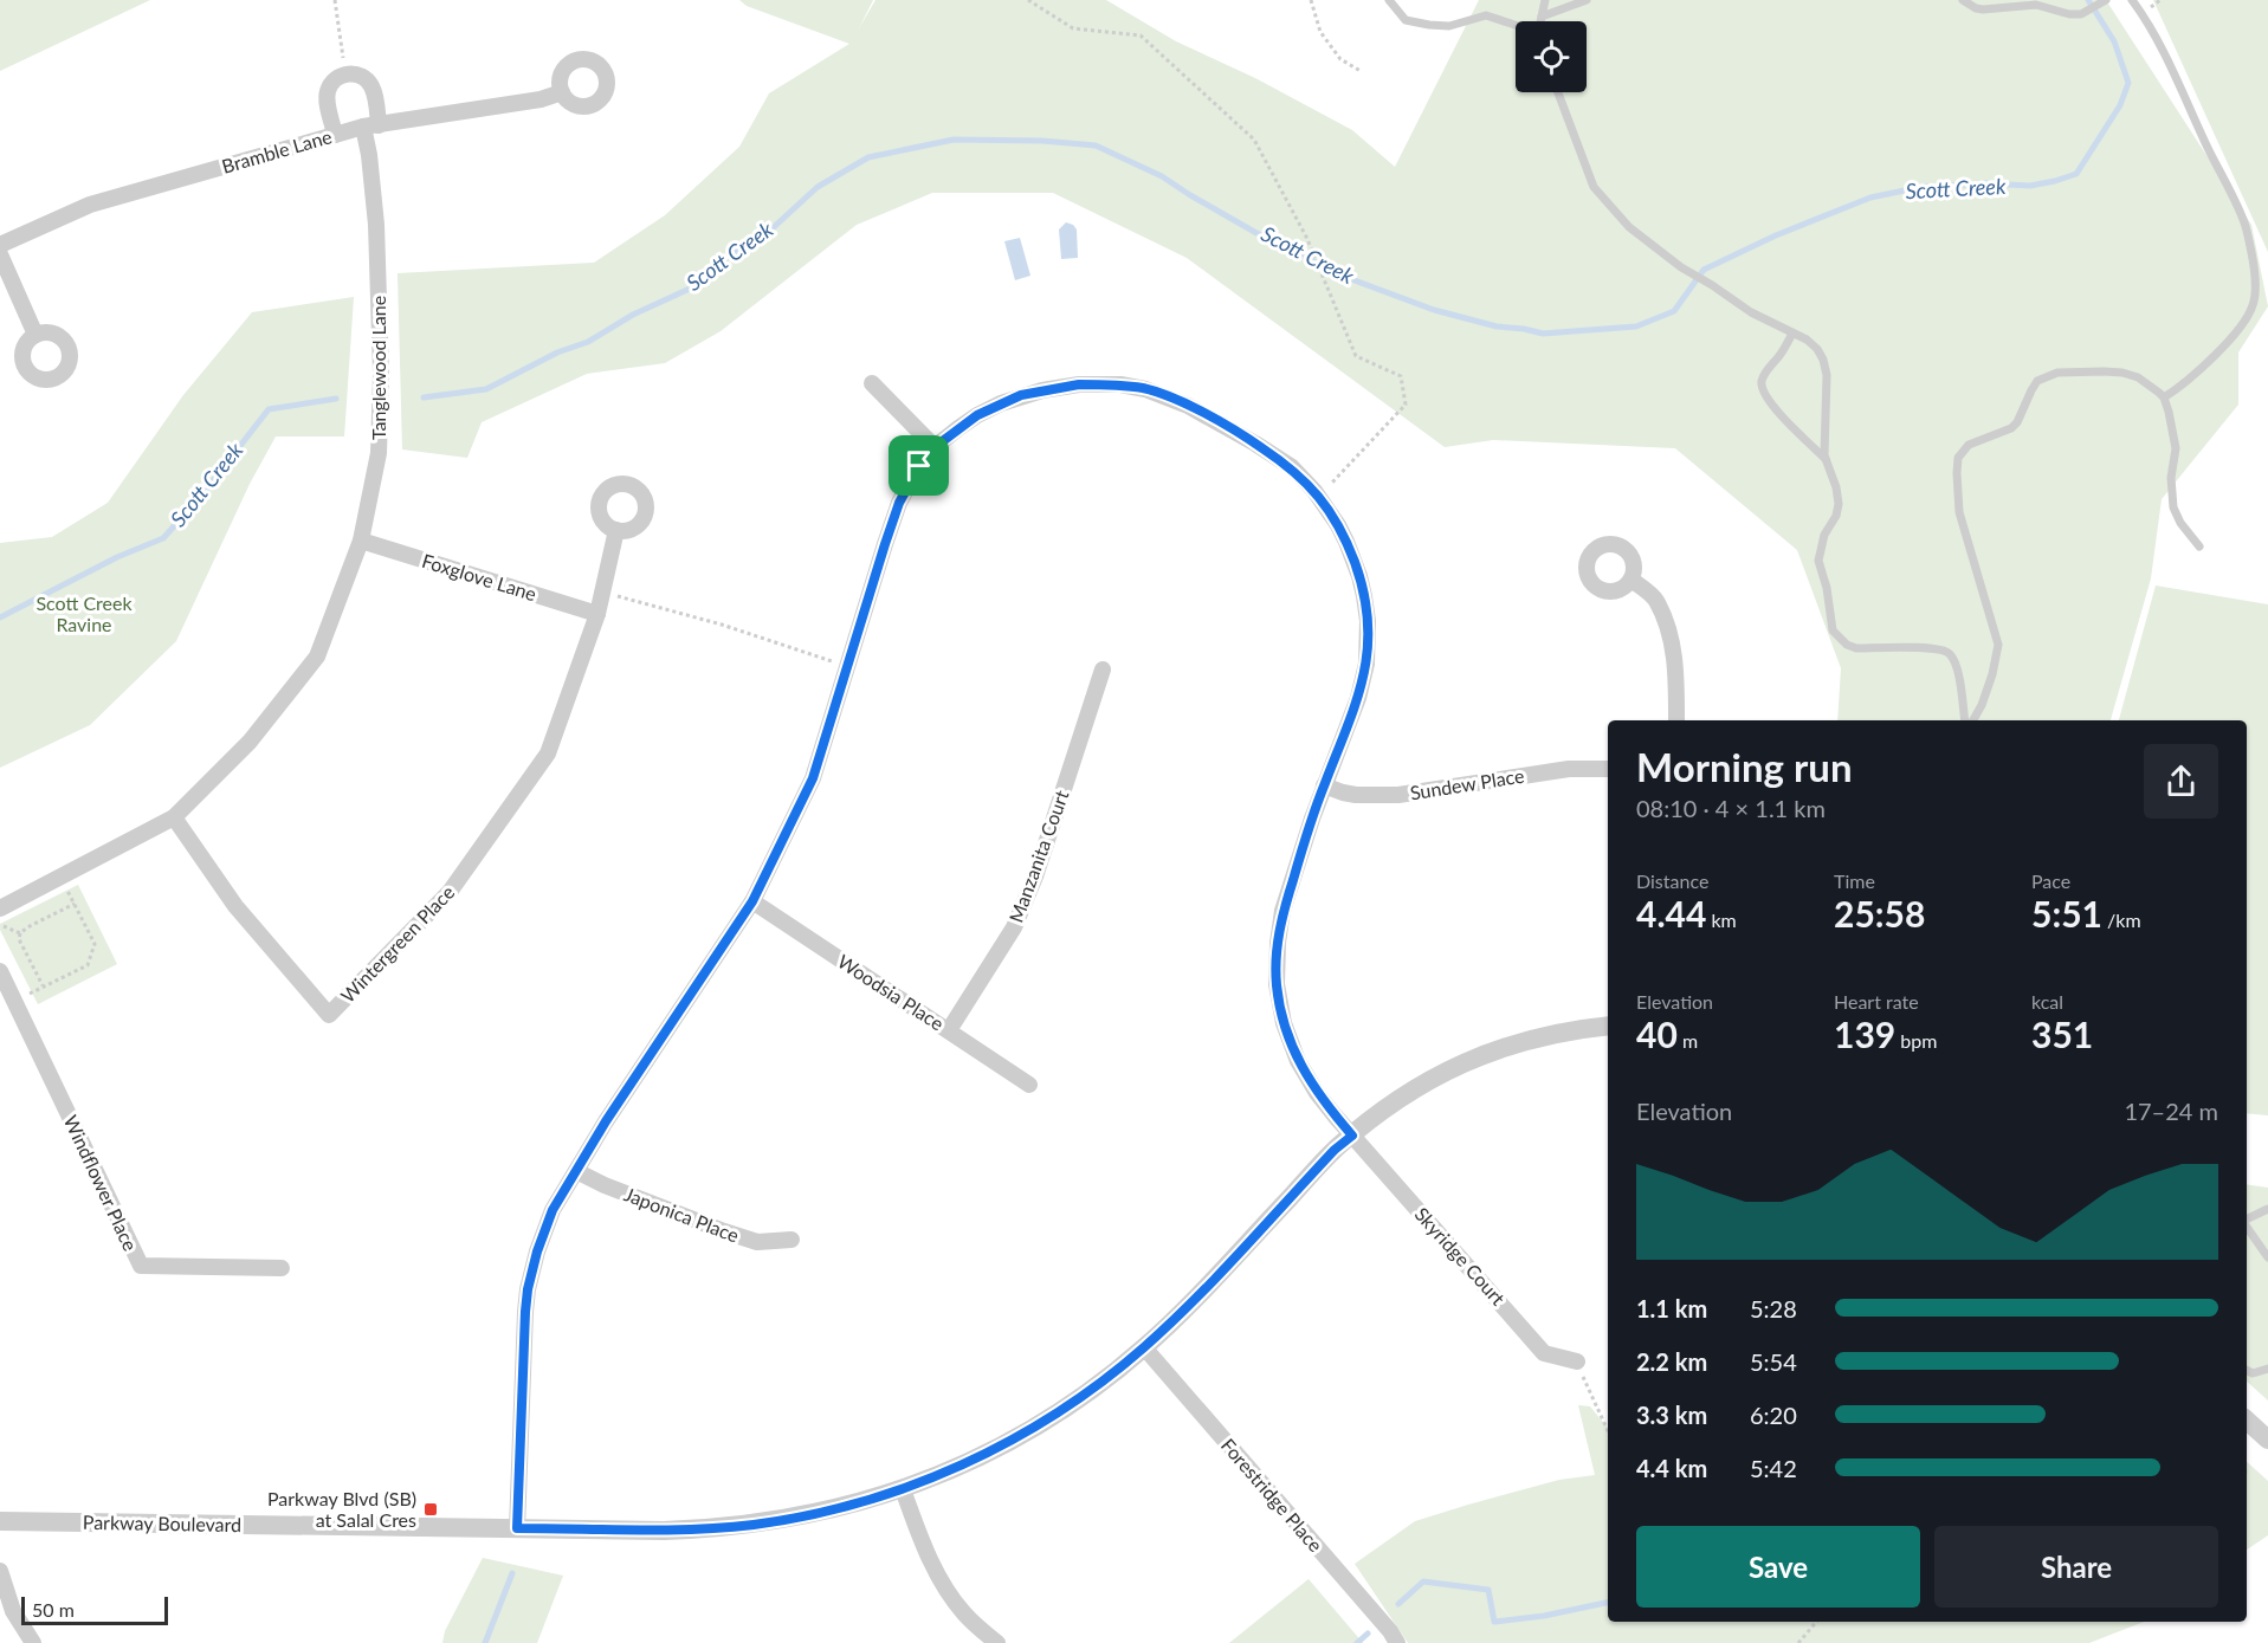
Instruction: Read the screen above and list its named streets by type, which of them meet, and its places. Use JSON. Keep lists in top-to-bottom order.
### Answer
{
  "streets": {
    "street": [
      "Bramble Lane",
      "Tanglewood Lane",
      "Foxglove Lane",
      "Sundew Place",
      "Manzanita Court",
      "Wintergreen Place",
      "Woodsia Place",
      "Windflower Place",
      "Japonica Place",
      "Skyridge Court",
      "Forestridge Place",
      "Parkway Boulevard"
    ]
  },
  "crossings": [
    ["Bramble Lane", "Tanglewood Lane"],
    ["Tanglewood Lane", "Foxglove Lane"],
    ["Tanglewood Lane", "Wintergreen Place"],
    ["Foxglove Lane", "Wintergreen Place"],
    ["Sundew Place", "Skyridge Court"],
    ["Manzanita Court", "Woodsia Place"],
    ["Woodsia Place", "Skyridge Court"],
    ["Japonica Place", "Skyridge Court"],
    ["Skyridge Court", "Parkway Boulevard"],
    ["Forestridge Place", "Parkway Boulevard"]
  ],
  "water": ["Scott Creek"],
  "parks": ["Scott Creek Ravine"],
  "places": {
    "transit": ["Parkway Blvd (SB) at Salal Cres"]
  },
  "scale_bar": "50 m",
  "page": {
    "heading": ["Morning run", "08:10 · 4 × 1.1 km"],
    "stats": [
      ["Distance", "4.44 km"],
      ["Time", "25:58"],
      ["Pace", "5:51 /km"],
      ["Elevation", "40 m"],
      ["Heart rate", "139 bpm"],
      ["kcal", "351"]
    ],
    "chart": ["Elevation", "17–24 m"],
    "list": [
      {
        "name": "1.1 km",
        "note": "5:28"
      },
      {
        "name": "2.2 km",
        "note": "5:54"
      },
      {
        "name": "3.3 km",
        "note": "6:20"
      },
      {
        "name": "4.4 km",
        "note": "5:42"
      }
    ],
    "buttons": ["Save", "Share"],
    "scale": "50 m"
  }
}
